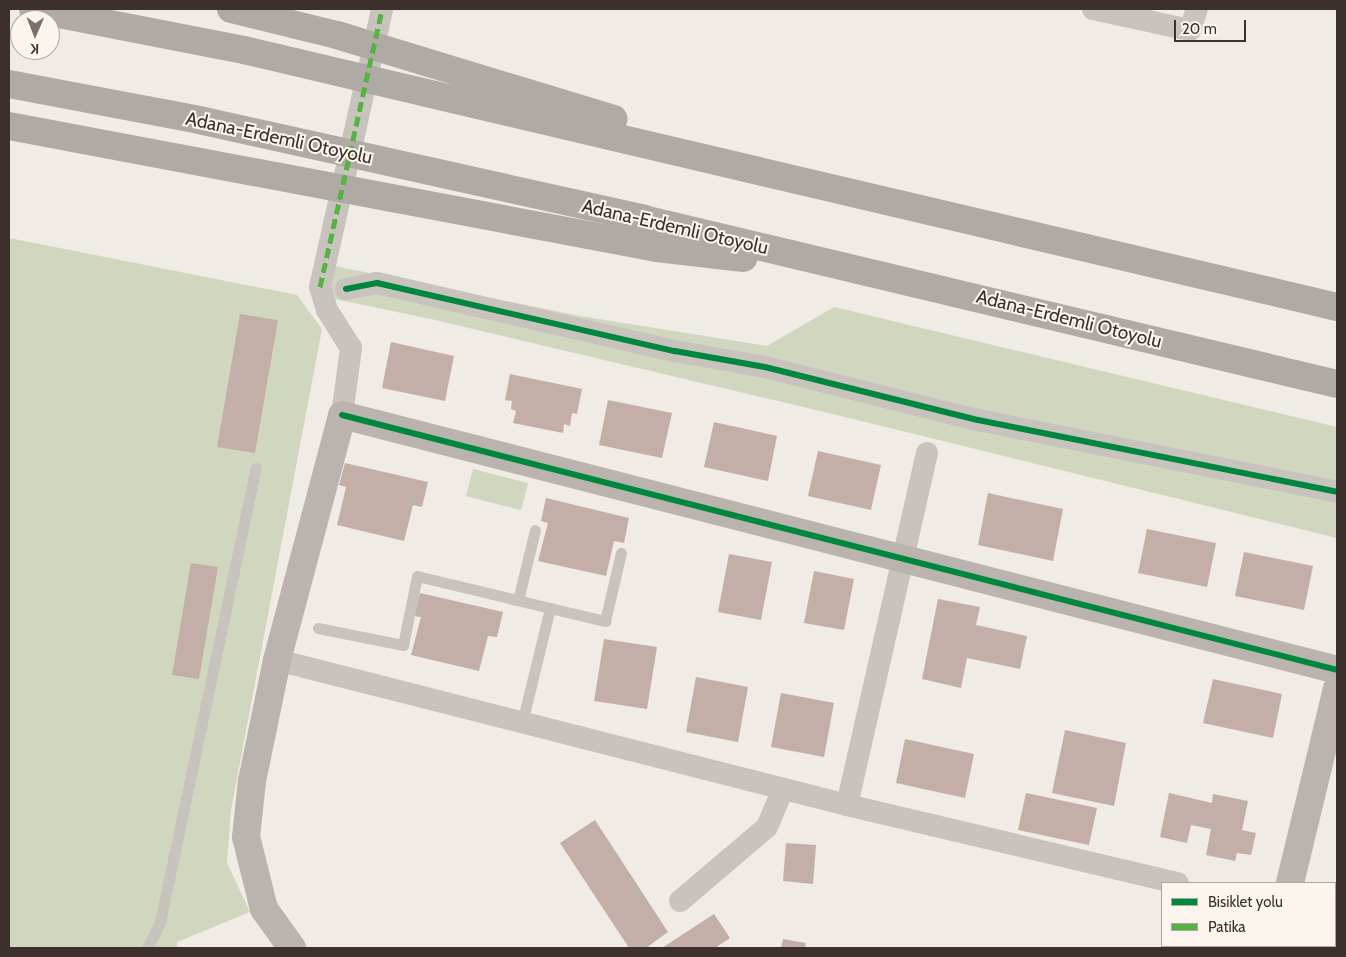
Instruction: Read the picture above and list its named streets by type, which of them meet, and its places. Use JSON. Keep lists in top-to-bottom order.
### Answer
{
  "streets": {
    "highway": ["Adana-Erdemli Otoyolu"]
  },
  "legend": ["Bisiklet yolu", "Patika"],
  "scale_bar": "20 m",
  "north": "bottom"
}
